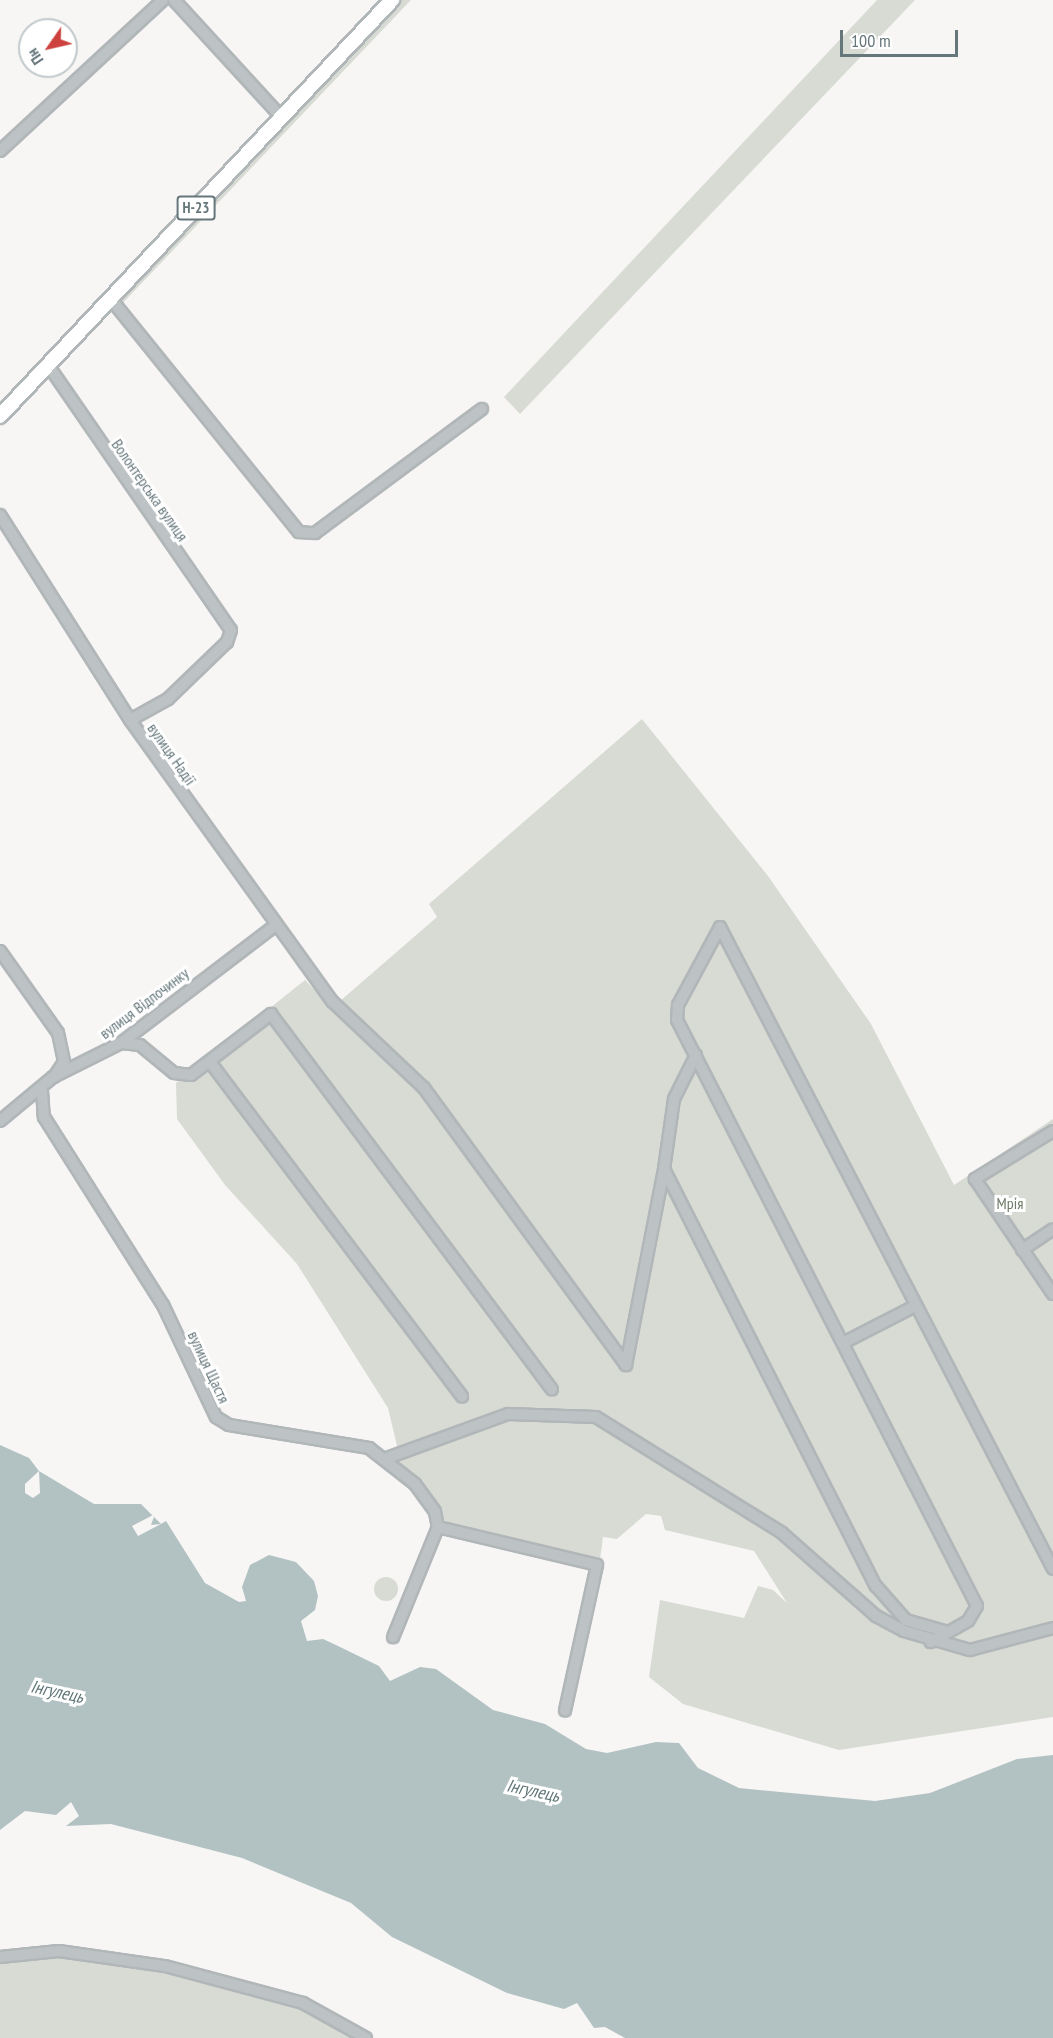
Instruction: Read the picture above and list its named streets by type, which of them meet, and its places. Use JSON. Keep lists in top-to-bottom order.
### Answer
{
  "streets": {
    "main road": ["Н-23"],
    "street": [
      "Волонтерська вулиця",
      "вулиця Надії",
      "вулиця Відпочинку",
      "вулиця Щастя"
    ]
  },
  "crossings": [
    ["Н-23", "Волонтерська вулиця"],
    ["Волонтерська вулиця", "вулиця Надії"],
    ["вулиця Надії", "вулиця Відпочинку"],
    ["вулиця Відпочинку", "вулиця Щастя"]
  ],
  "water": ["Інгулець"],
  "parks": ["Мрія"],
  "scale_bar": "100 m",
  "north": "bottom left"
}
